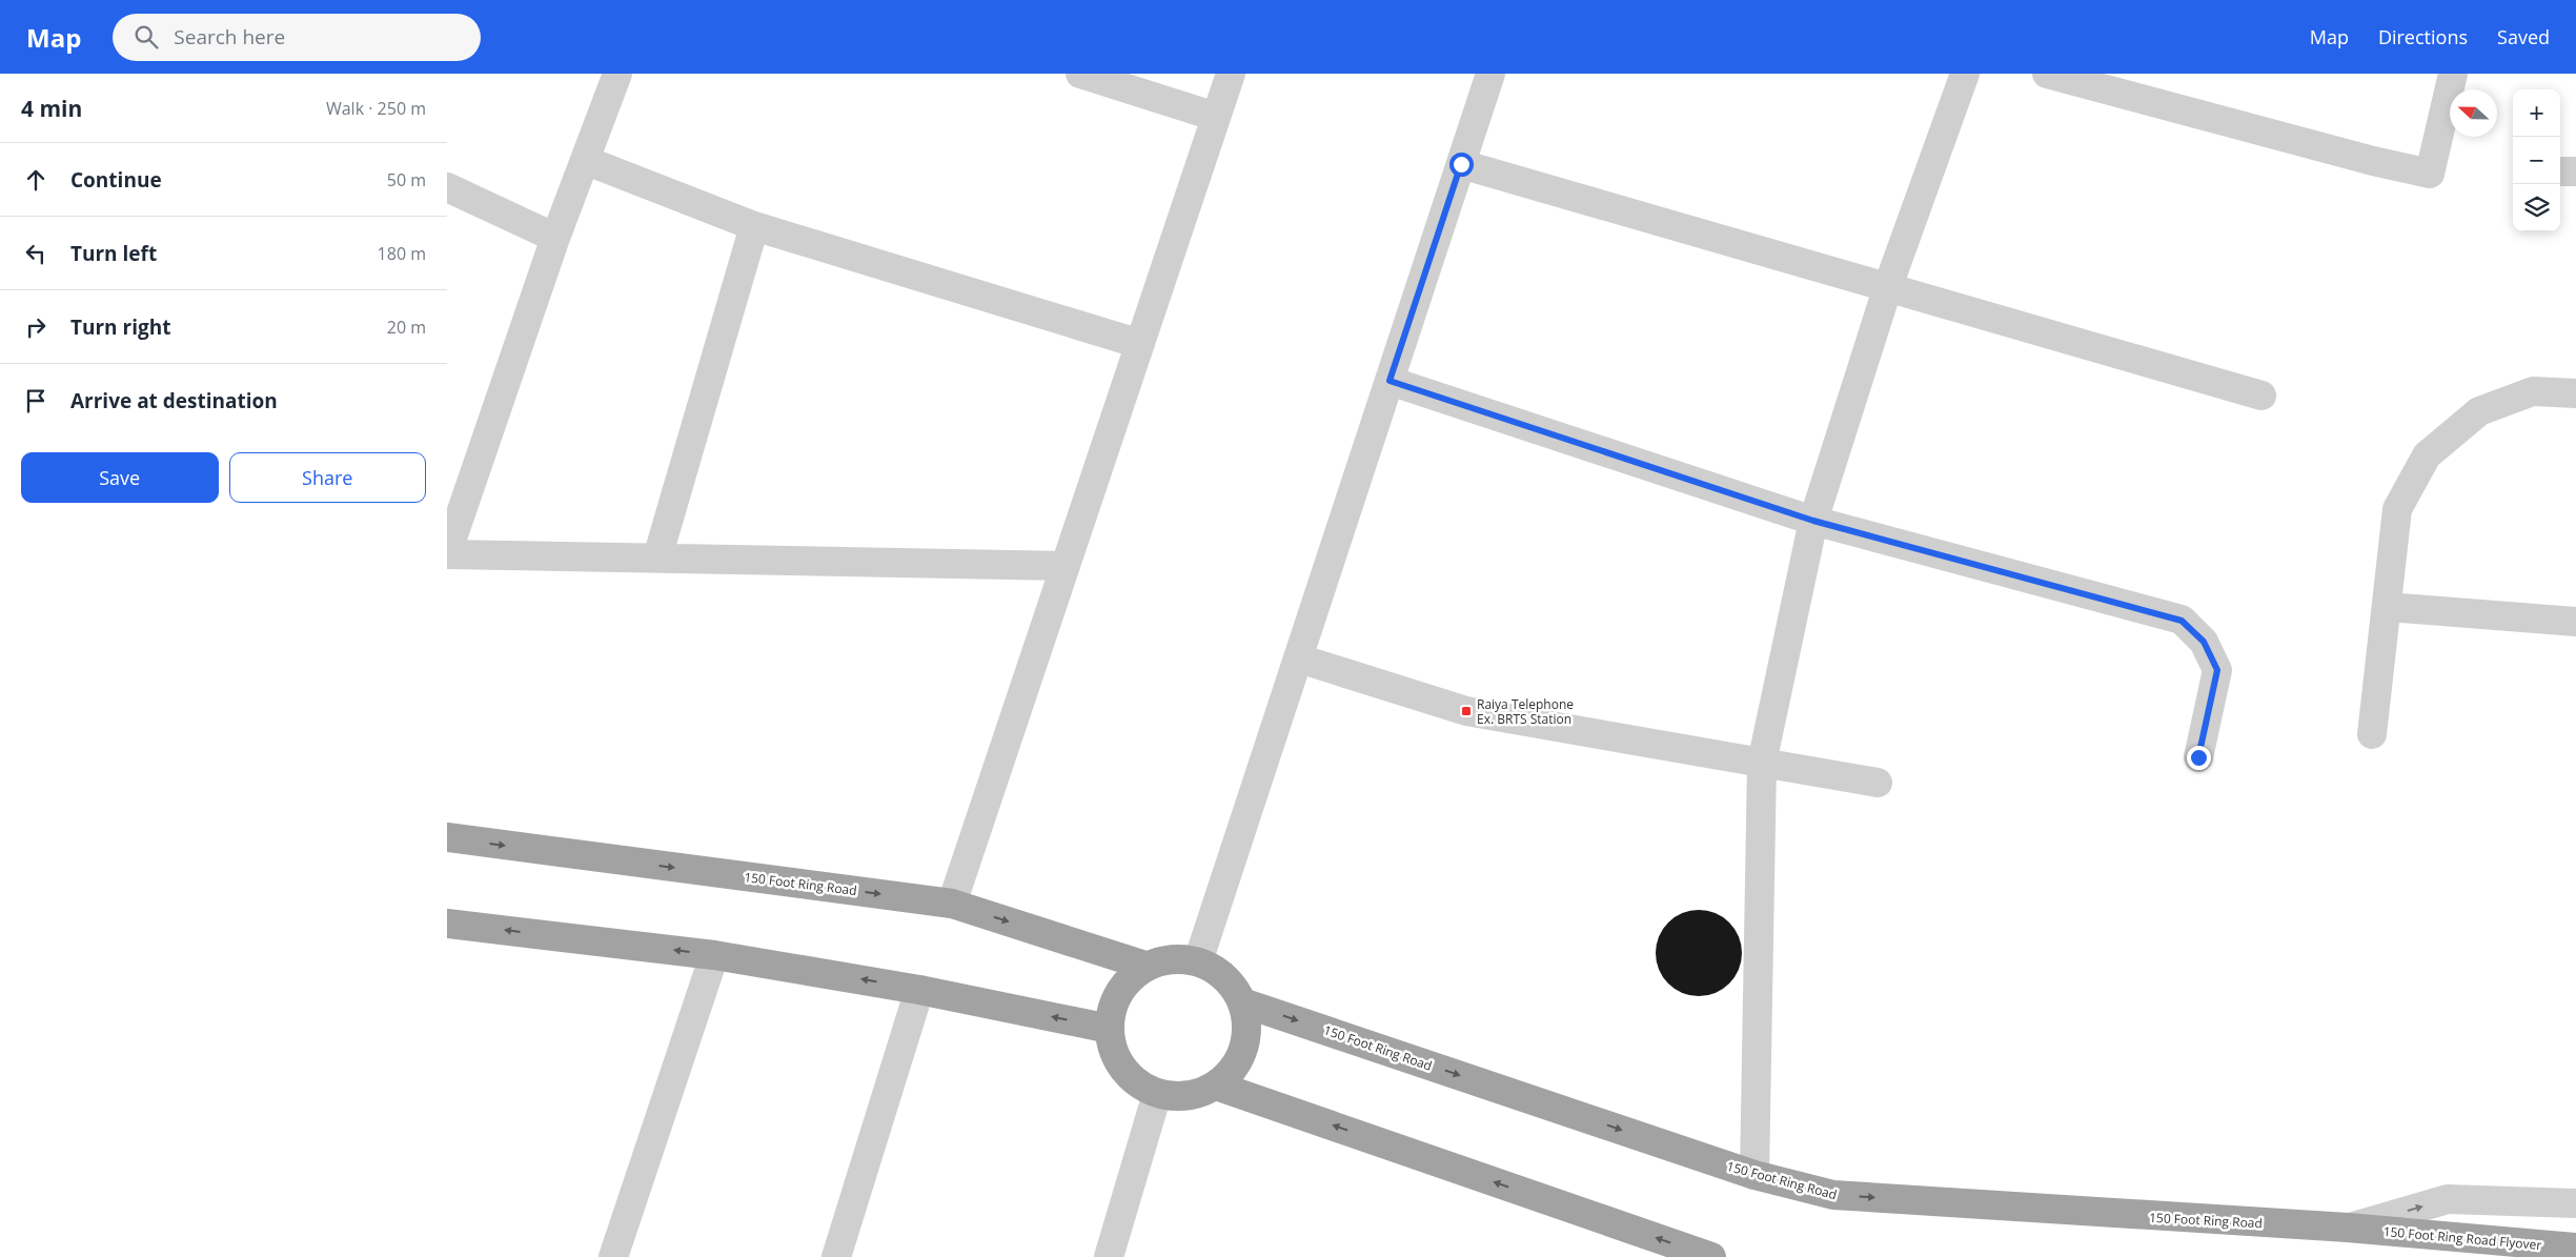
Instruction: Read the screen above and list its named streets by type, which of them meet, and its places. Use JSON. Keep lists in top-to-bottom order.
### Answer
{
  "streets": {
    "highway": ["150 Foot Ring Road", "150 Foot Ring Road Flyover"]
  },
  "crossings": [
    ["150 Foot Ring Road", "150 Foot Ring Road Flyover"]
  ],
  "places": {
    "transit": ["Raiya Telephone Ex. BRTS Station"]
  },
  "north": "left",
  "page": {
    "header": "Map",
    "search": "Search here",
    "nav": ["Map", "Directions", "Saved"],
    "heading": ["4 min", "Walk · 250 m"],
    "map_buttons": ["+", "−"],
    "list": [
      ["Continue", "50 m"],
      ["Turn left", "180 m"],
      ["Turn right", "20 m"],
      "Arrive at destination"
    ],
    "buttons": ["Save", "Share"]
  }
}
